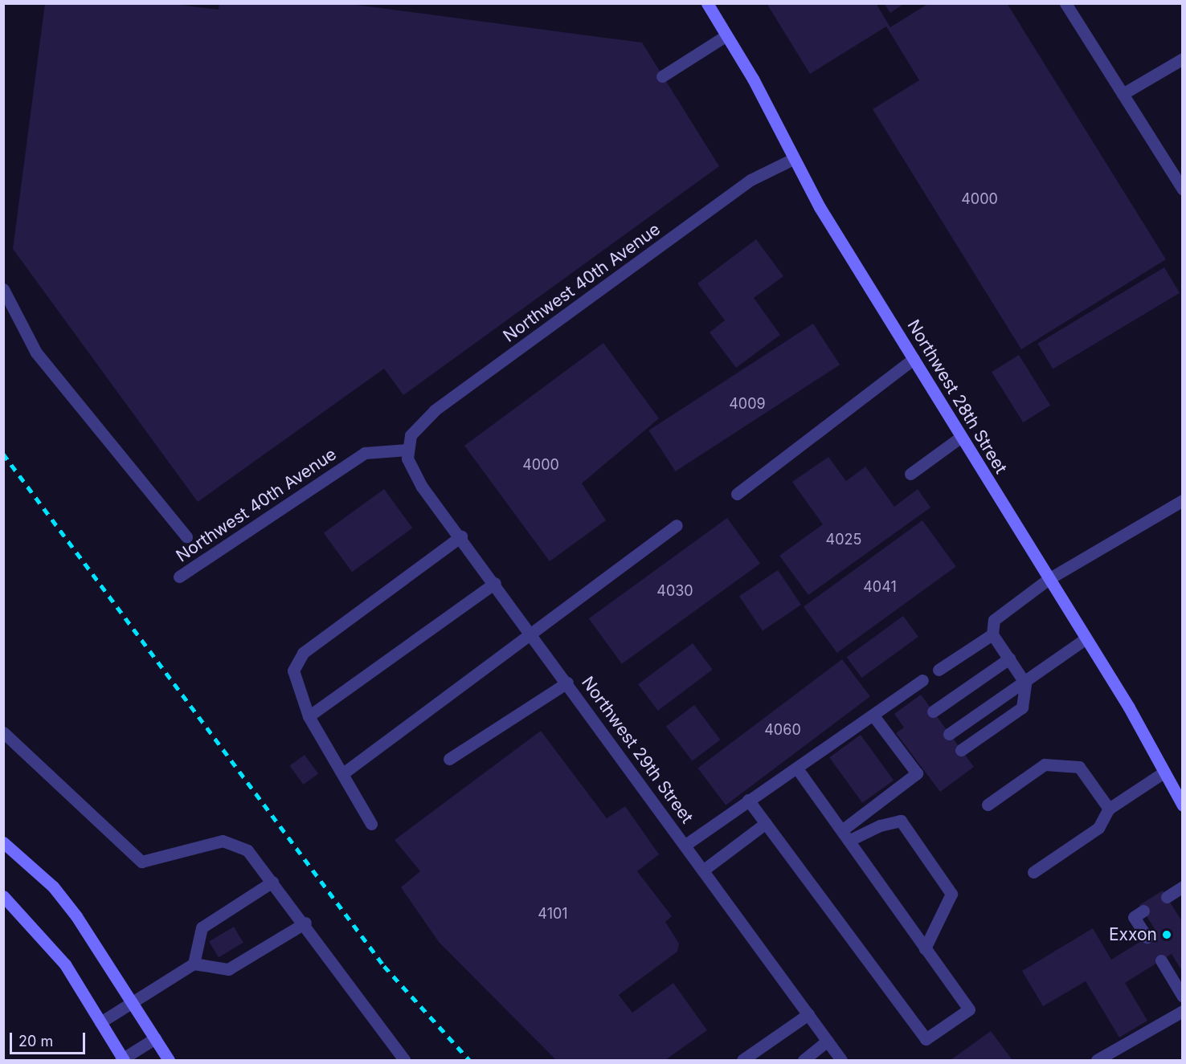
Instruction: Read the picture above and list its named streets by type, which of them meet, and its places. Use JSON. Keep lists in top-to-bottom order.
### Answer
{
  "streets": {
    "street": ["Northwest 40th Avenue", "Northwest 28th Street", "Northwest 29th Street"]
  },
  "crossings": [
    ["Northwest 40th Avenue", "Northwest 28th Street"],
    ["Northwest 40th Avenue", "Northwest 29th Street"]
  ],
  "places": ["Exxon"],
  "house_numbers": [
    "4000",
    "4009",
    "4000",
    "4025",
    "4041",
    "4030",
    "4060",
    "4101"
  ],
  "scale_bar": "20 m"
}
